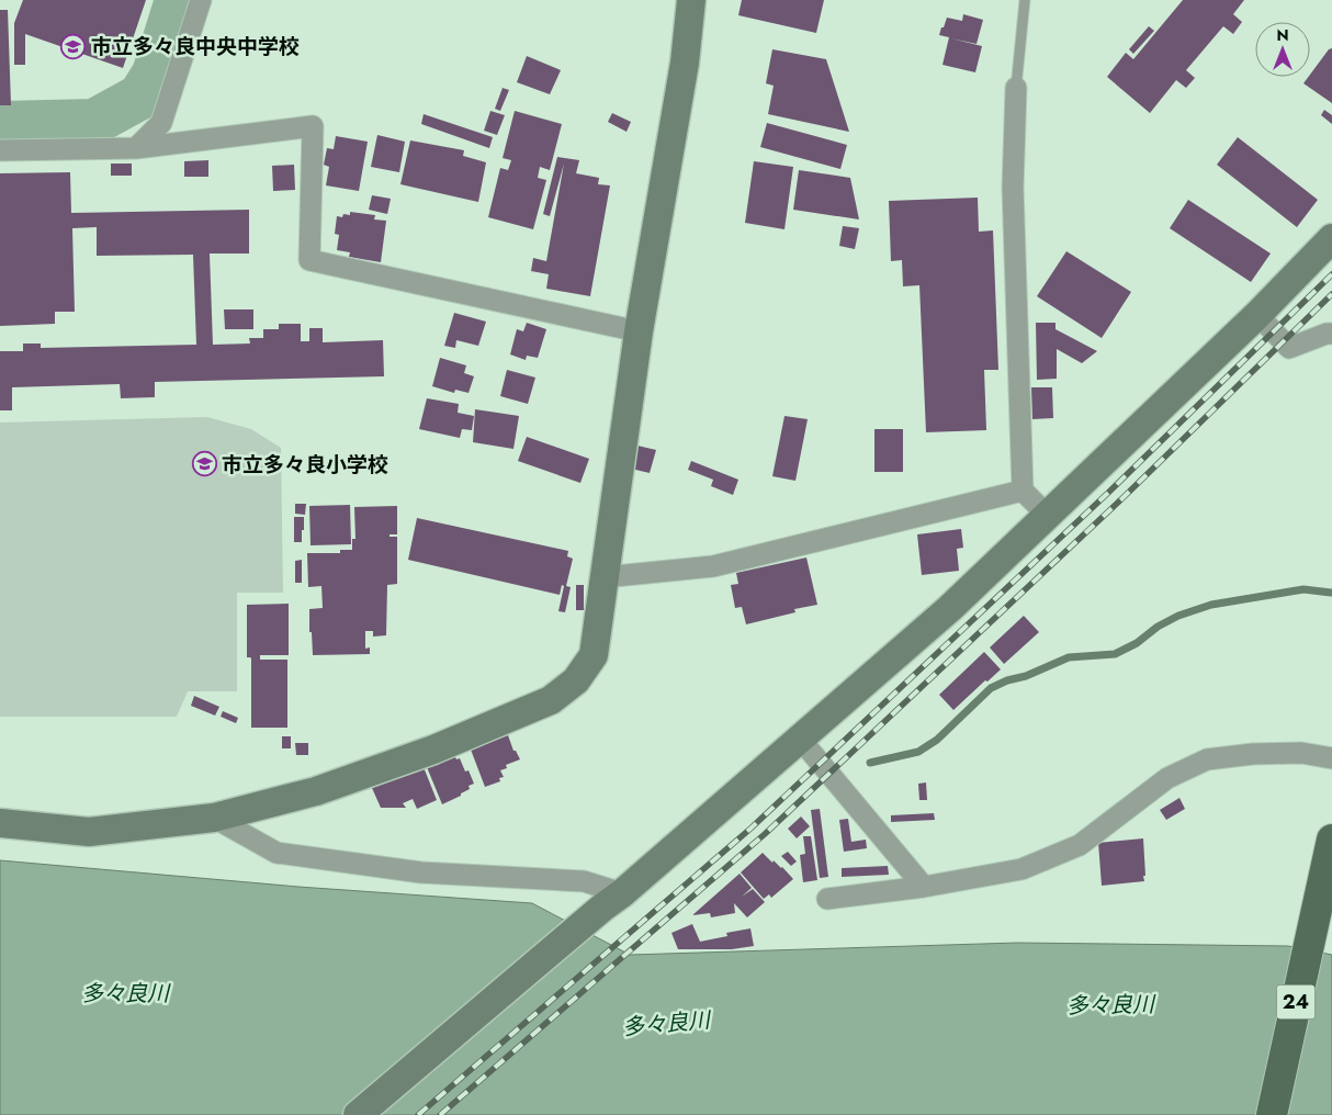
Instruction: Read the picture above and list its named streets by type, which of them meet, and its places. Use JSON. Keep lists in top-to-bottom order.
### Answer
{
  "streets": {
    "main road": ["24"]
  },
  "water": ["多々良川"],
  "places": {
    "school or university": ["市立多々良中央中学校", "市立多々良小学校"]
  },
  "north": "top"
}
